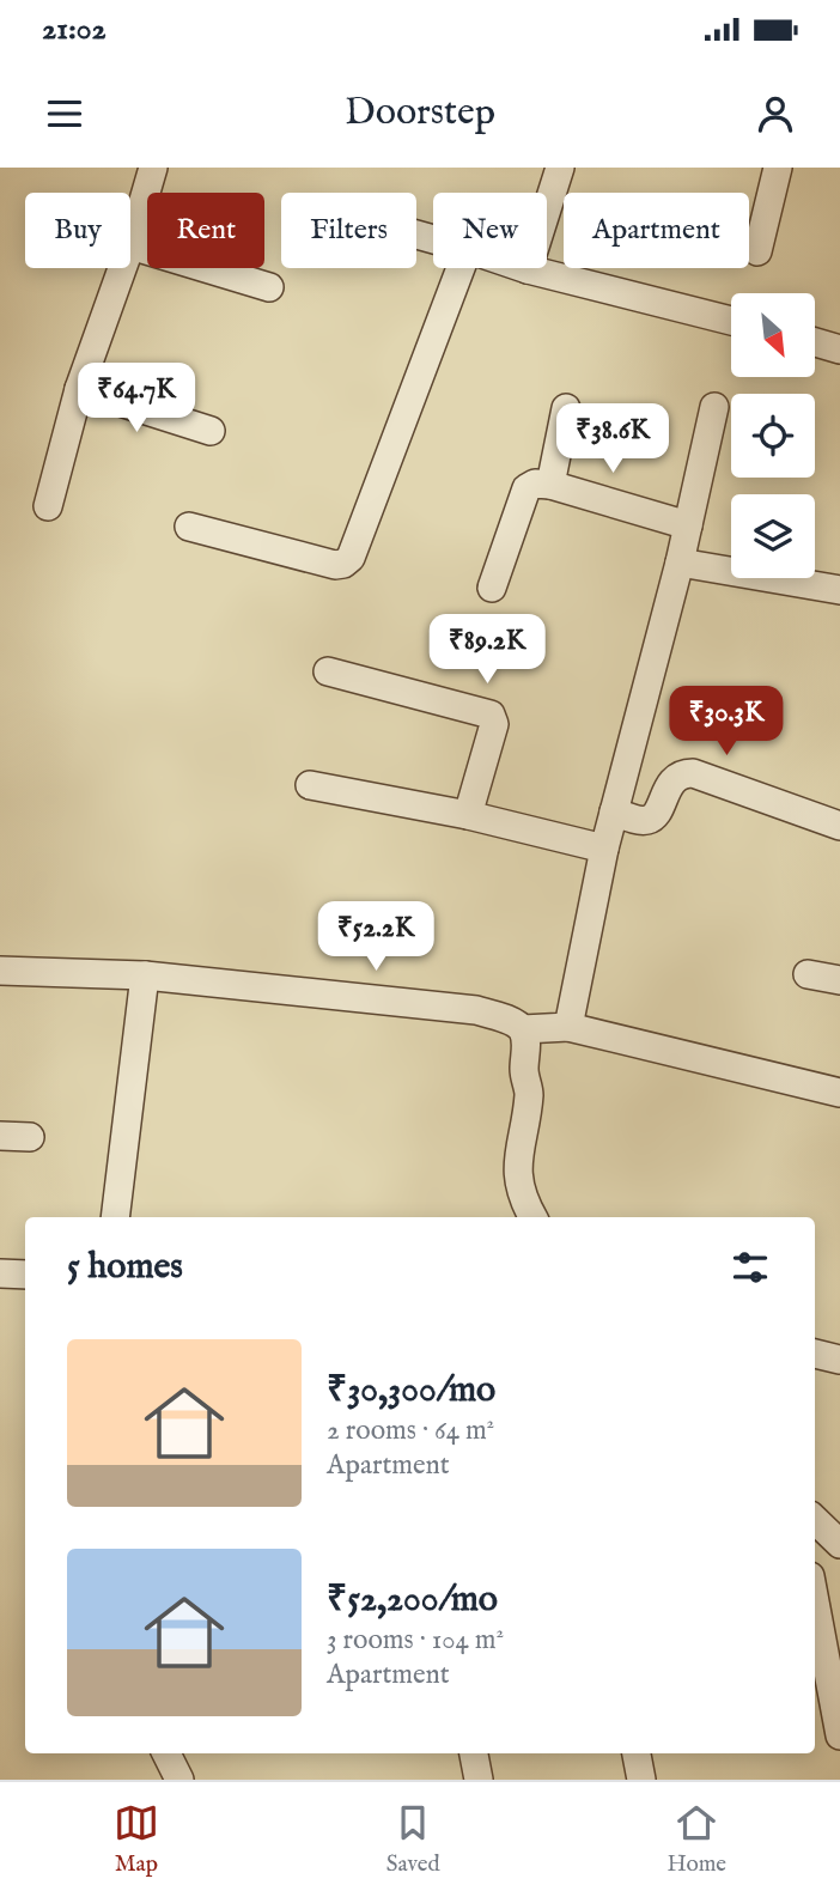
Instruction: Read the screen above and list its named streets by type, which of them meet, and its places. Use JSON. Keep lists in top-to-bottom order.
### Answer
{
  "north": "bottom right",
  "page": {
    "status": "21:02",
    "header": "Doorstep",
    "chip": [
      "Buy",
      "Rent",
      "Filters",
      "New",
      "Apartment"
    ],
    "price": [
      "₹64.7K",
      "₹38.6K",
      "₹89.2K",
      "₹30.3K",
      "₹52.2K"
    ],
    "heading": "5 homes",
    "list": [
      {
        "name": "₹30,300/mo",
        "note": "2 rooms · 64 m² · Apartment"
      },
      {
        "name": "₹52,200/mo",
        "note": "3 rooms · 104 m² · Apartment"
      }
    ],
    "tabs": ["Map", "Saved", "Home"]
  }
}
